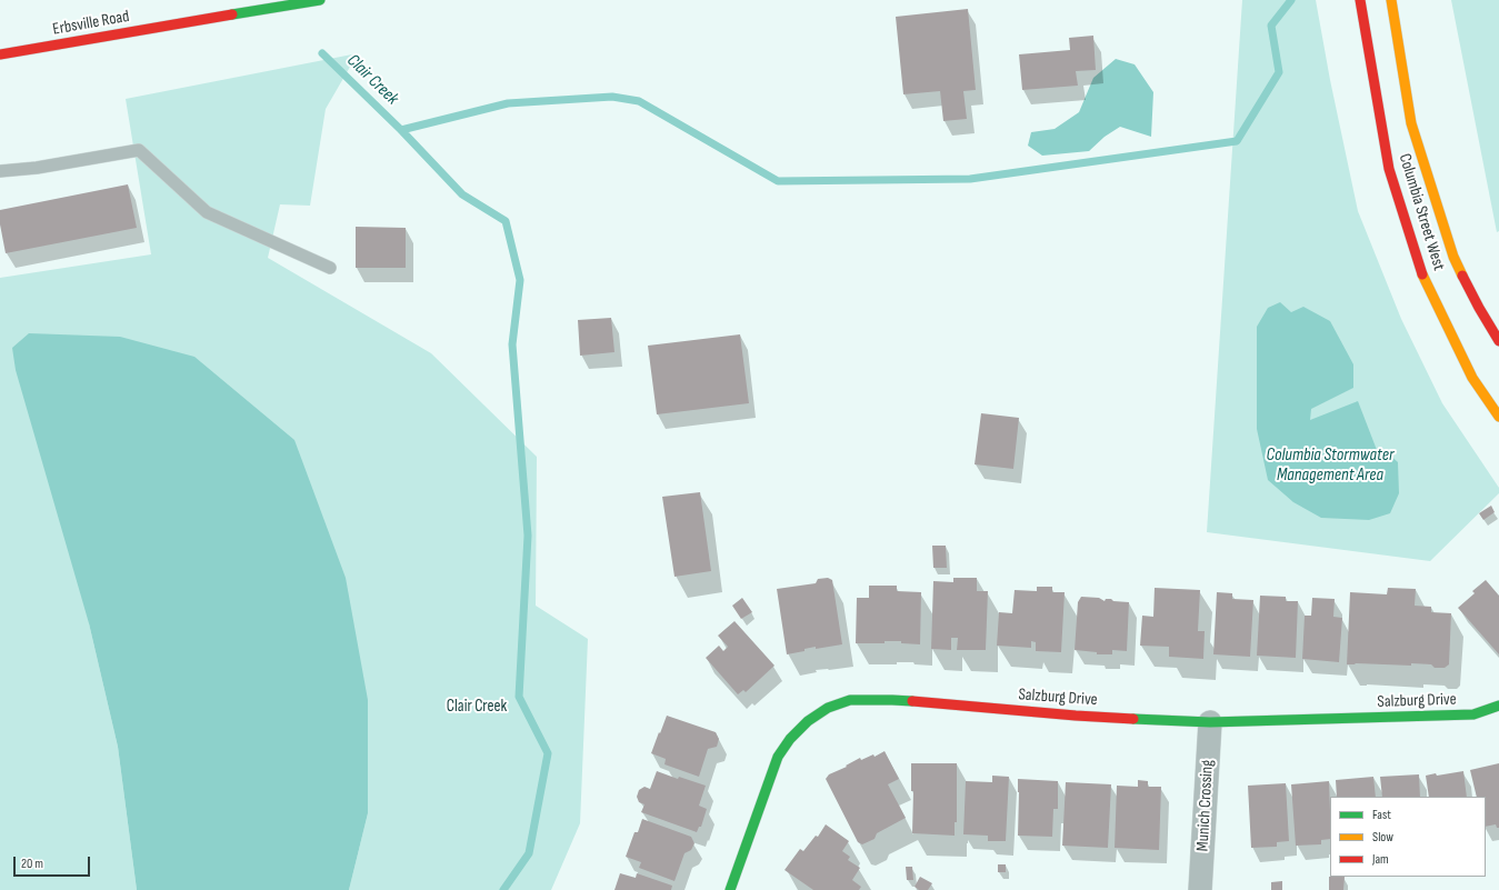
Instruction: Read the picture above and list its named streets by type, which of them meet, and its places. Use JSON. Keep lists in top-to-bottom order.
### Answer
{
  "streets": {
    "main road": ["Erbsville Road", "Columbia Street West", "Salzburg Drive"],
    "street": ["Munich Crossing"]
  },
  "crossings": [
    ["Salzburg Drive", "Munich Crossing"]
  ],
  "water": ["Clair Creek", "Columbia Stormwater Management Area"],
  "parks": ["Clair Creek"],
  "legend": ["Fast", "Slow", "Jam"],
  "scale_bar": "20 m"
}
